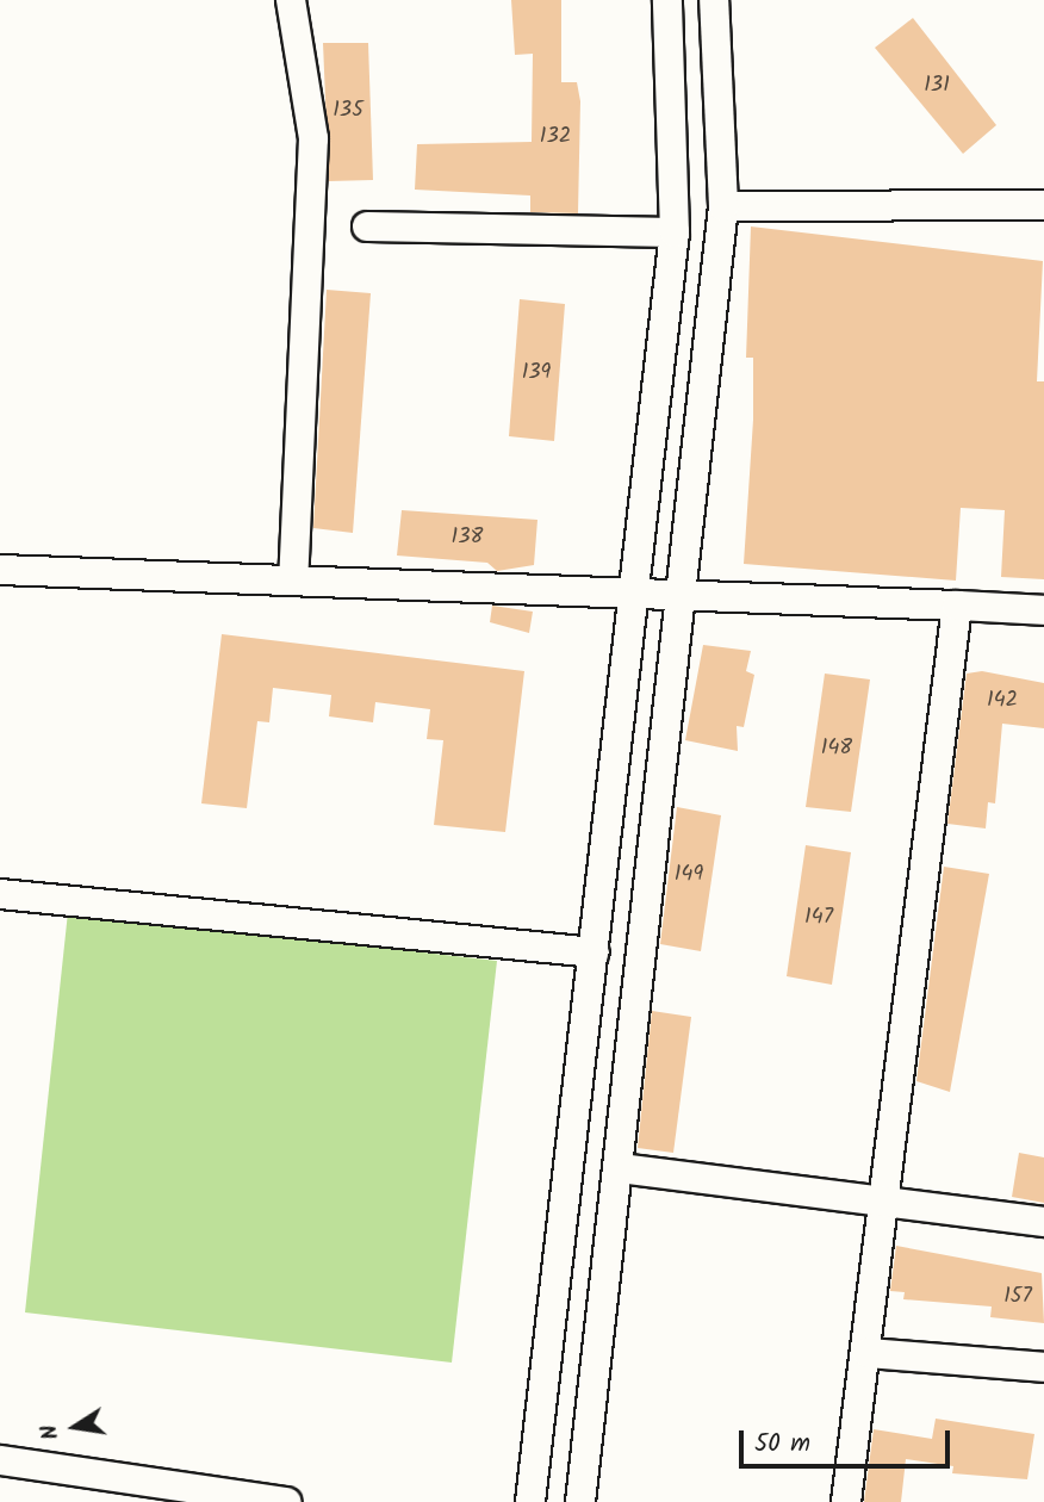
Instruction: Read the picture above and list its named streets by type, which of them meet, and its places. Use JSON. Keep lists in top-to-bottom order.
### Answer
{
  "house_numbers": [
    "131",
    "135",
    "132",
    "139",
    "138",
    "142",
    "148",
    "149",
    "147",
    "157"
  ],
  "scale_bar": "50 m",
  "north": "left"
}
